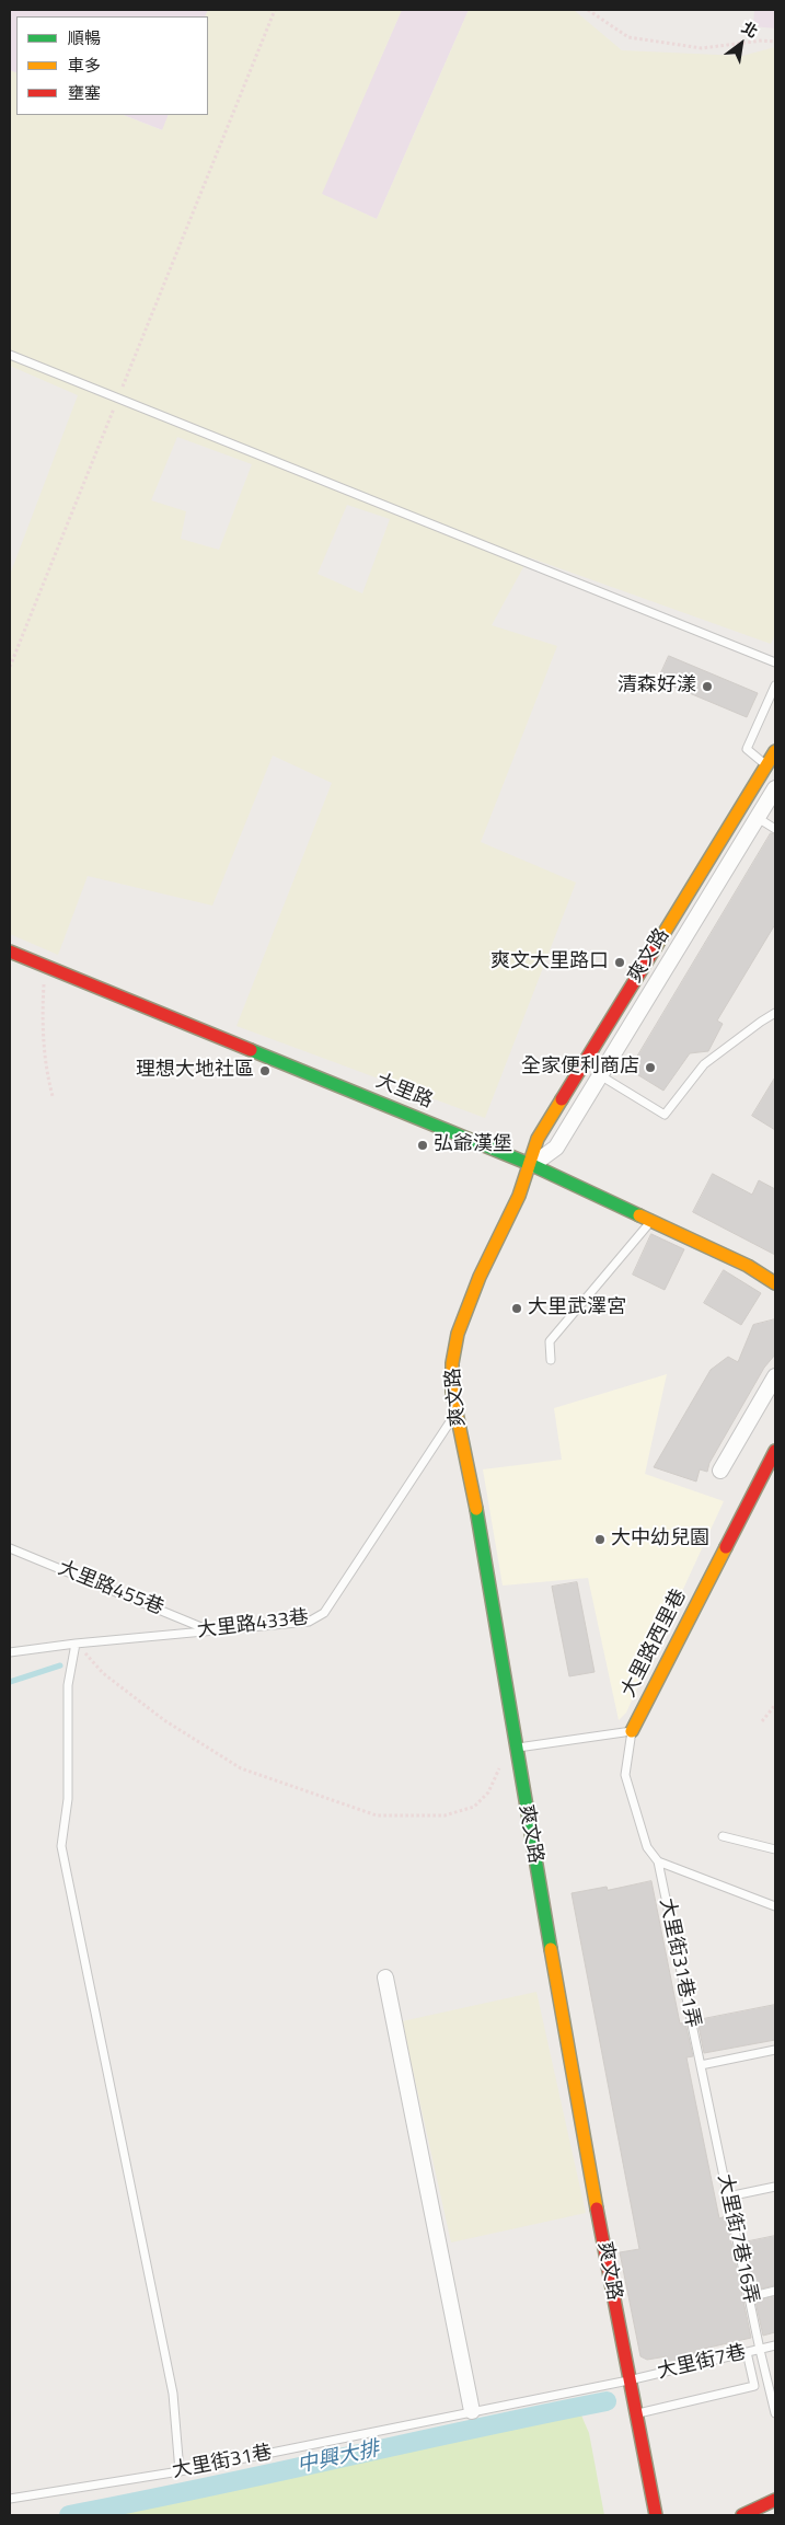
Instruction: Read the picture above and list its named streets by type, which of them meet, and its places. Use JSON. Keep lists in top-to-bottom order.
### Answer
{
  "streets": {
    "street": ["爽文路", "大里路", "大里路西里巷"],
    "lane": [
      "大里路455巷",
      "大里路433巷",
      "大里街31巷1弄",
      "大里街7巷16弄",
      "大里街7巷",
      "大里街31巷"
    ]
  },
  "crossings": [
    ["爽文路", "大里路"],
    ["爽文路", "大里路433巷"],
    ["爽文路", "大里街7巷"],
    ["爽文路", "大里街31巷"],
    ["大里路455巷", "大里路433巷"],
    ["大里路西里巷", "大里街31巷1弄"],
    ["大里街31巷1弄", "大里街7巷16弄"],
    ["大里街7巷16弄", "大里街7巷"],
    ["大里街7巷", "大里街31巷"]
  ],
  "water": ["中興大排"],
  "places": [
    "清森好漾",
    "爽文大里路口",
    "全家便利商店",
    "理想大地社區",
    "弘爺漢堡",
    "大里武澤宮",
    "大中幼兒園"
  ],
  "legend": ["順暢", "車多", "壅塞"],
  "north": "top right"
}
